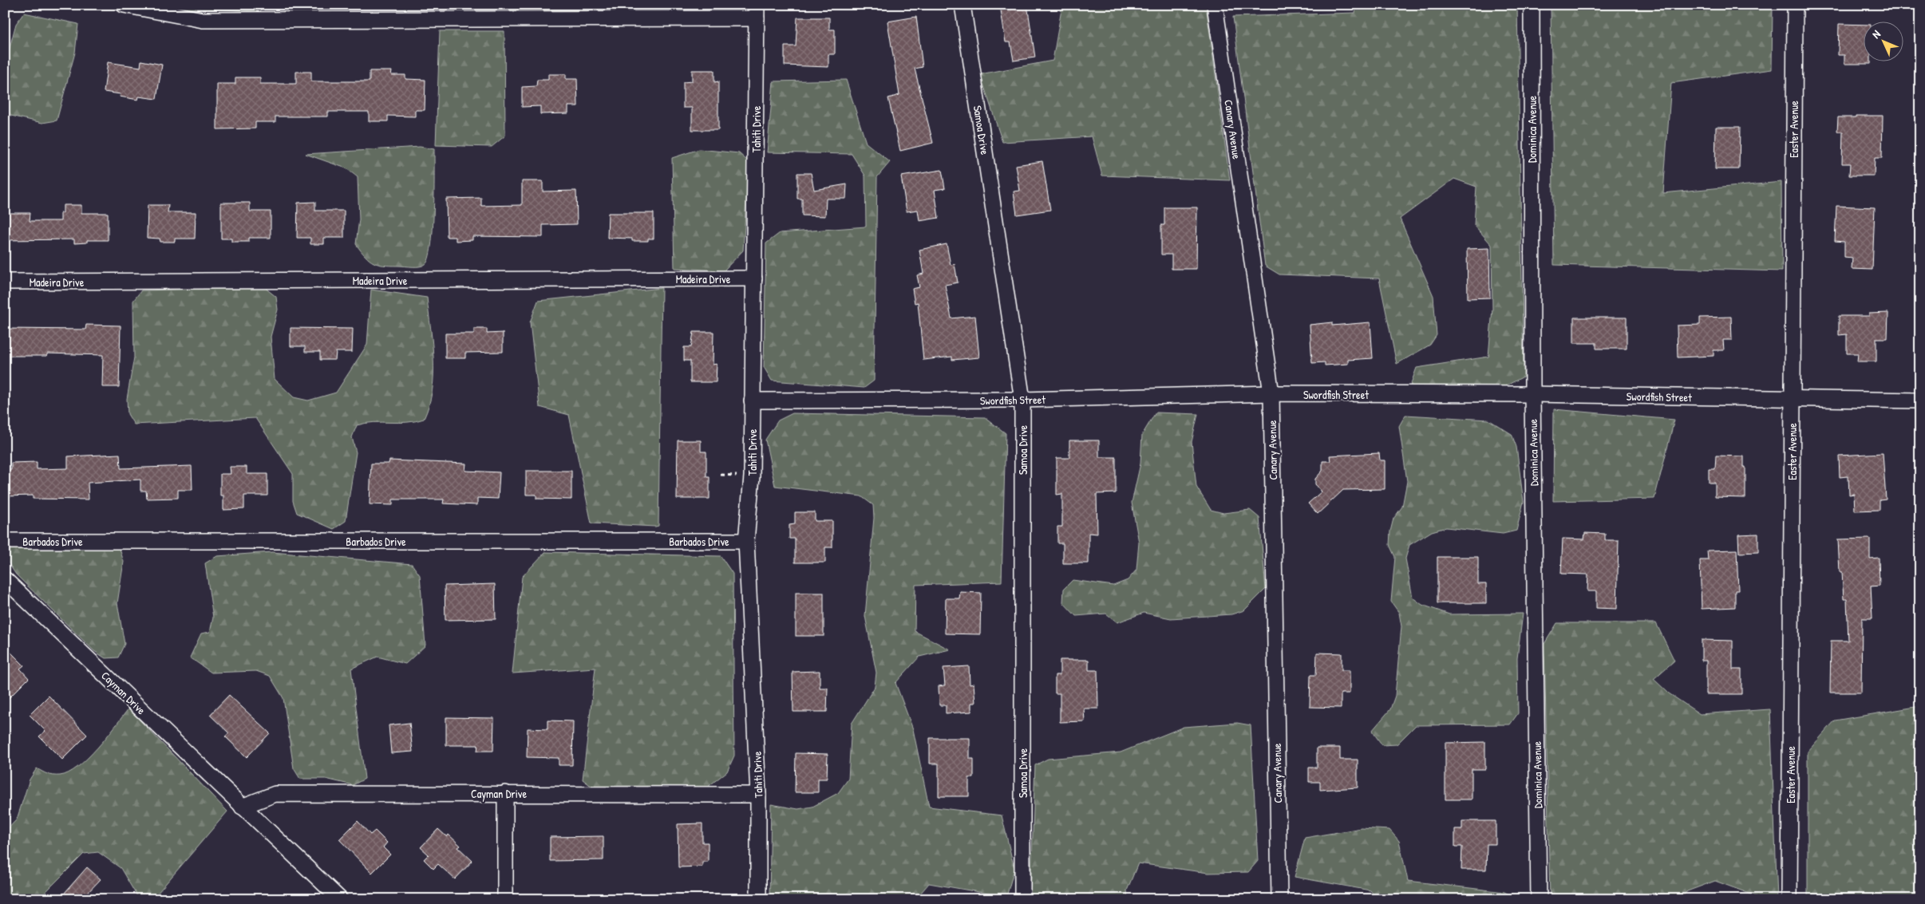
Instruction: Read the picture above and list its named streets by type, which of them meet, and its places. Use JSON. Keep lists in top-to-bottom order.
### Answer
{
  "streets": {
    "street": [
      "Tahiti Drive",
      "Canary Avenue",
      "Dominica Avenue",
      "Easter Avenue",
      "Samoa Drive",
      "Madeira Drive",
      "Swordfish Street",
      "Barbados Drive",
      "Cayman Drive"
    ]
  },
  "crossings": [
    ["Tahiti Drive", "Madeira Drive"],
    ["Tahiti Drive", "Swordfish Street"],
    ["Tahiti Drive", "Barbados Drive"],
    ["Tahiti Drive", "Cayman Drive"],
    ["Canary Avenue", "Swordfish Street"],
    ["Dominica Avenue", "Swordfish Street"],
    ["Easter Avenue", "Swordfish Street"],
    ["Samoa Drive", "Swordfish Street"]
  ],
  "north": "top left"
}
